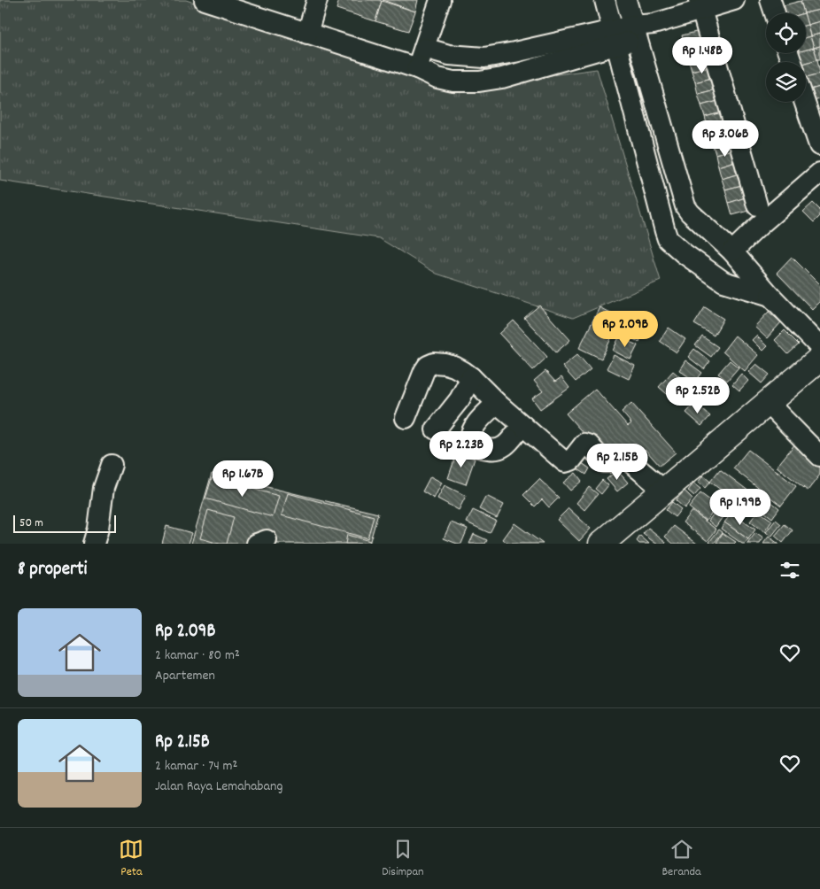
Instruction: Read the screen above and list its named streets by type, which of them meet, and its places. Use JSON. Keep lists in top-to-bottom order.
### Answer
{
  "scale_bar": "50 m",
  "page": {
    "price": [
      "Rp 1.48B",
      "Rp 3.06B",
      "Rp 2.09B",
      "Rp 2.52B",
      "Rp 2.23B",
      "Rp 2.15B",
      "Rp 1.67B",
      "Rp 1.99B"
    ],
    "scale": "50 m",
    "heading": "8 properti",
    "list": [
      {
        "name": "Rp 2.09B",
        "note": "2 kamar · 80 m² · Apartemen"
      },
      {
        "name": "Rp 2.15B",
        "note": "2 kamar · 74 m² · Jalan Raya Lemahabang"
      }
    ],
    "tabs": ["Peta", "Disimpan", "Beranda"]
  }
}
